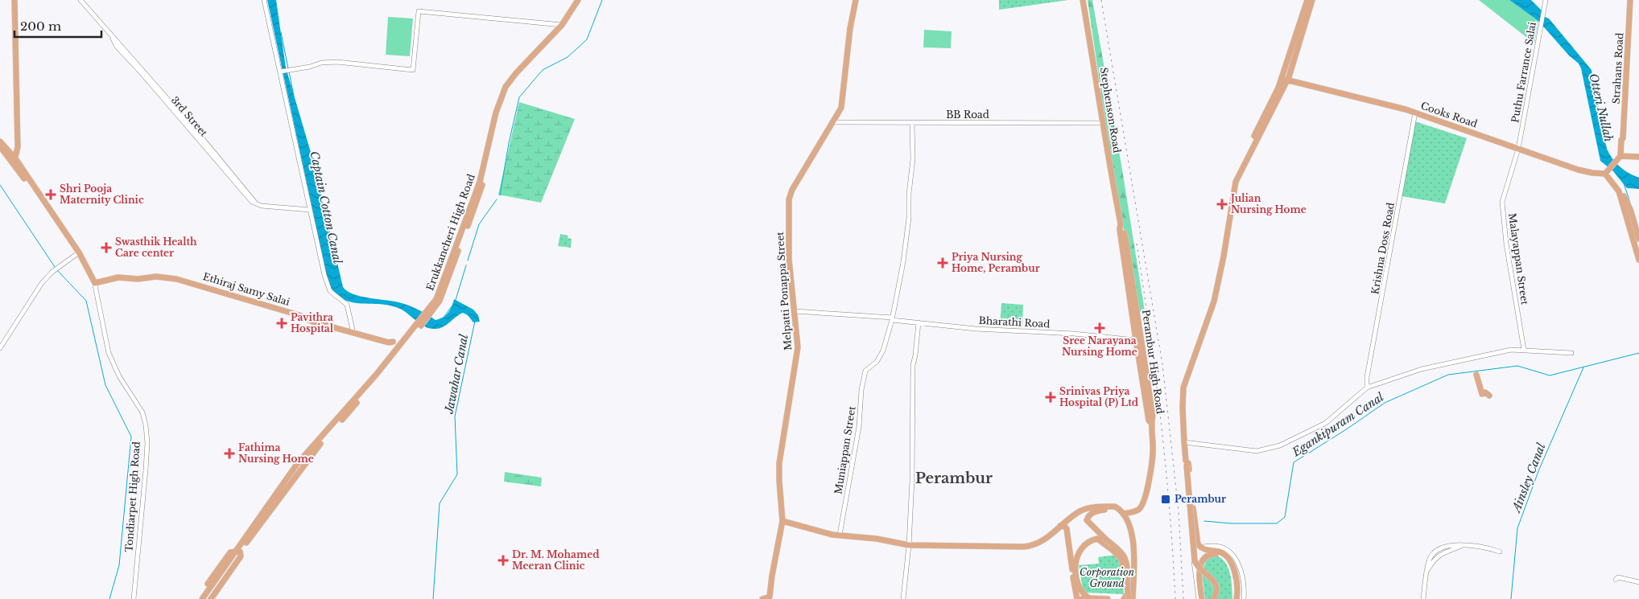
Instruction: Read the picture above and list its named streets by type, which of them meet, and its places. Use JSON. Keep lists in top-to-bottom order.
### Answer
{
  "streets": {
    "main road": [
      "Strahans Road",
      "Stephenson Road",
      "Cooks Road",
      "Erukkancheri High Road",
      "Ethiraj Samy Salai",
      "Melpatti Ponappa Street",
      "Perambur High Road",
      "Tondiarpet High Road"
    ],
    "street": [
      "Puthu Farrance Salai",
      "BB Road",
      "3rd Street",
      "Krishna Doss Road",
      "Malayappan Street",
      "Bharathi Road",
      "Muniappan Street"
    ]
  },
  "crossings": [
    ["Puthu Farrance Salai", "Cooks Road"],
    ["Puthu Farrance Salai", "Malayappan Street"],
    ["Stephenson Road", "BB Road"],
    ["Stephenson Road", "Perambur High Road"],
    ["BB Road", "Melpatti Ponappa Street"],
    ["Cooks Road", "Krishna Doss Road"],
    ["Cooks Road", "Malayappan Street"],
    ["Erukkancheri High Road", "Ethiraj Samy Salai"],
    ["Ethiraj Samy Salai", "Tondiarpet High Road"],
    ["Melpatti Ponappa Street", "Bharathi Road"],
    ["Bharathi Road", "Muniappan Street"]
  ],
  "districts": ["Perambur"],
  "water": [
    "Otteri Nullah",
    "Captain Cotton Canal",
    "Jawahar Canal",
    "Egankipuram Canal",
    "Ainsley Canal"
  ],
  "parks": ["Corporation Ground"],
  "places": {
    "health": [
      "Shri Pooja Maternity Clinic",
      "Julian Nursing Home",
      "Swasthik Health Care center",
      "Priya Nursing Home, Perambur",
      "Pavithra Hospital",
      "Sree Narayana Nursing Home",
      "Srinivas Priya Hospital (P) Ltd",
      "Fathima Nursing Home",
      "Dr. M. Mohamed Meeran Clinic"
    ],
    "transit": ["Perambur"]
  },
  "scale_bar": "200 m"
}
